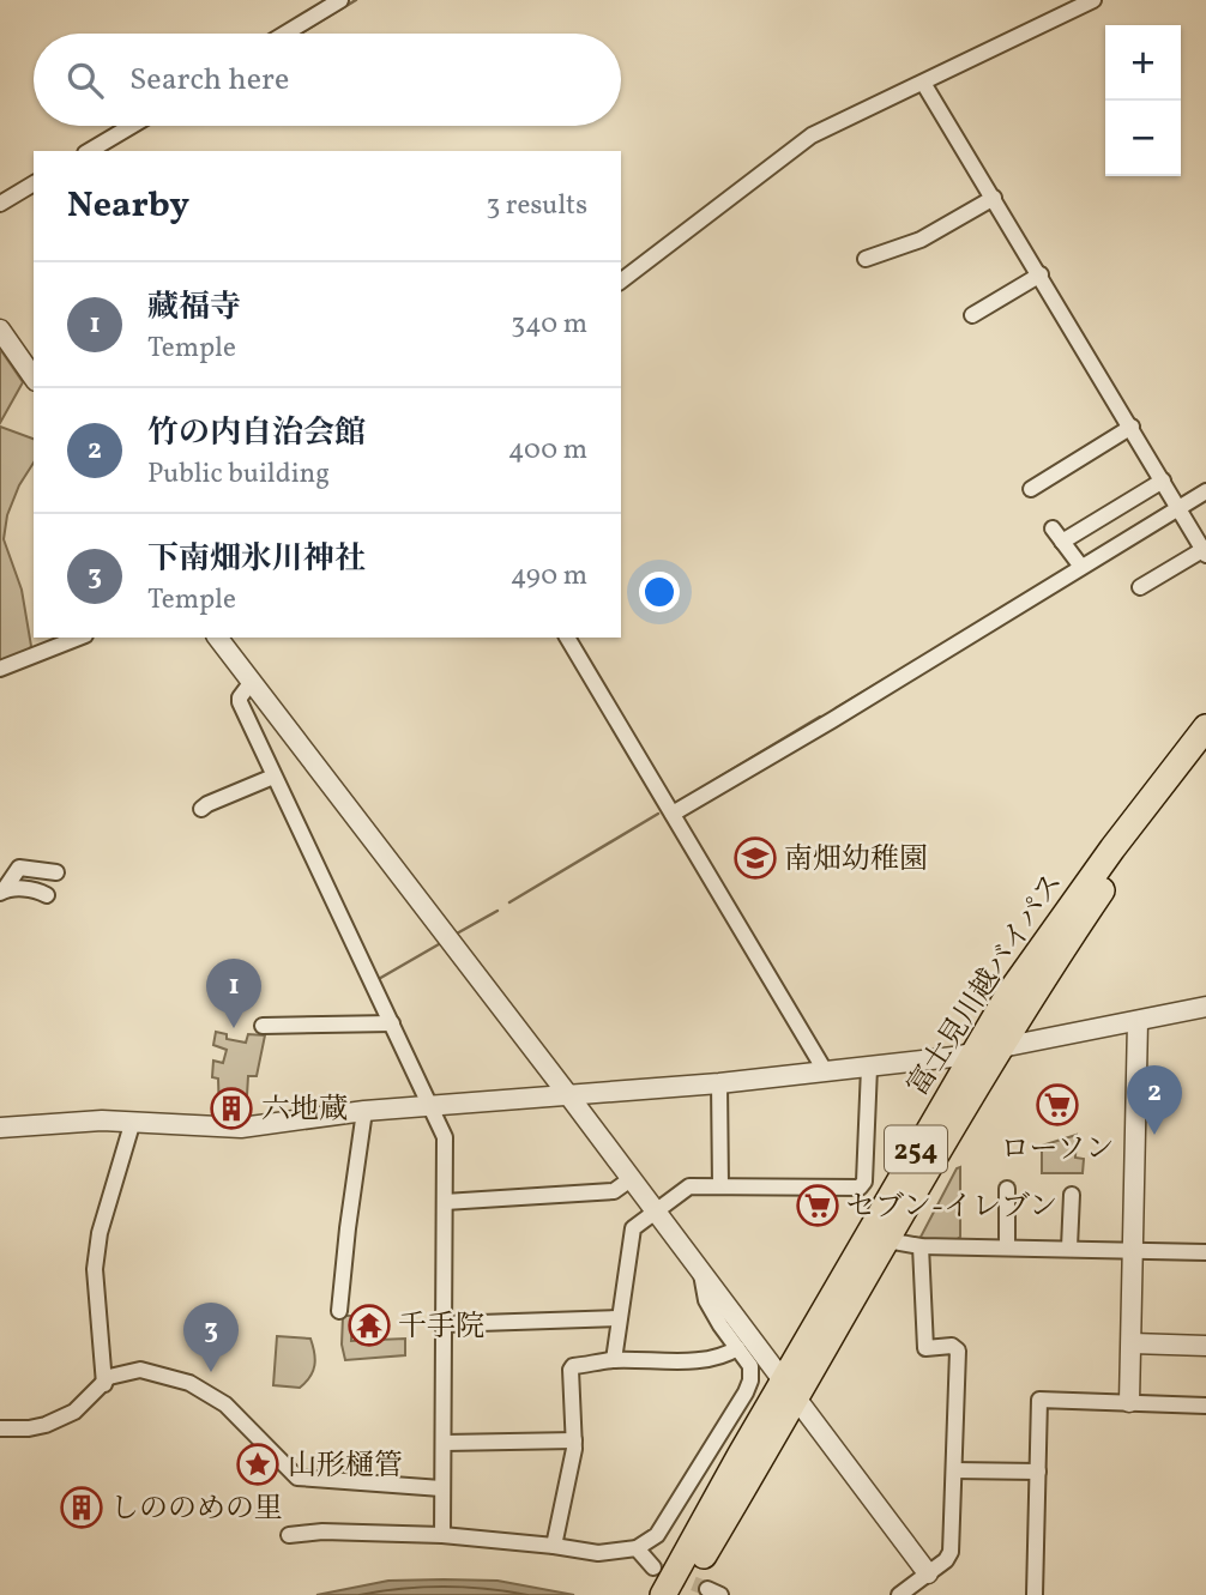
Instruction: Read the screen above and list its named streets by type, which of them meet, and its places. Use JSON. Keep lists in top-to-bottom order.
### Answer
{
  "streets": {
    "highway": ["富士見川越バイパス", "254"]
  },
  "places": {
    "school or university": ["南畑幼稚園"],
    "supermarket": ["ローソン", "セブン-イレブン"],
    "building": ["六地蔵", "しののめの里"],
    "temple": ["千手院"],
    "place": ["山形樋管"]
  },
  "page": {
    "map_buttons": ["+", "−"],
    "search": "Search here",
    "heading": ["Nearby", "3 results"],
    "list": [
      {
        "mark": "1",
        "name": "藏福寺",
        "note": "Temple",
        "value": "340 m"
      },
      {
        "mark": "2",
        "name": "竹の内自治会館",
        "note": "Public building",
        "value": "400 m"
      },
      {
        "mark": "3",
        "name": "下南畑氷川神社",
        "note": "Temple",
        "value": "490 m"
      }
    ],
    "pins": ["1", "2", "3"]
  }
}
